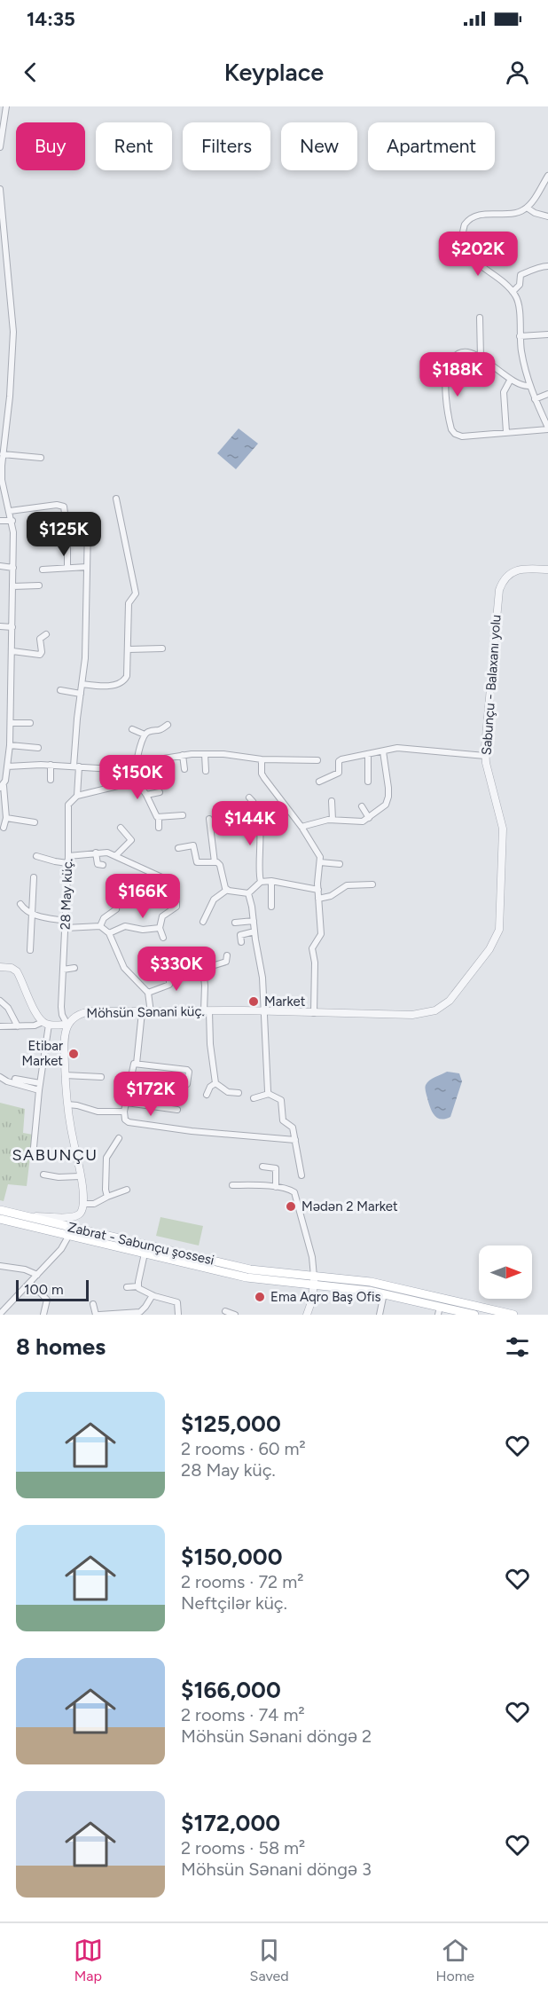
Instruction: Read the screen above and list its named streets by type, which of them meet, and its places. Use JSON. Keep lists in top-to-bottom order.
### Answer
{
  "streets": {
    "main road": ["Zabrat - Sabunçu şossesi"],
    "street": ["Sabunçu - Balaxanı yolu", "28 May küç.", "Möhsün Sənani küç."]
  },
  "crossings": [
    ["Sabunçu - Balaxanı yolu", "Möhsün Sənani küç."],
    ["28 May küç.", "Möhsün Sənani küç."]
  ],
  "districts": ["SABUNÇU"],
  "places": [
    "Market",
    "Etibar Market",
    "Mədən 2 Market",
    "Ema Aqro Baş Ofis"
  ],
  "scale_bar": "100 m",
  "north": "right",
  "page": {
    "status": "14:35",
    "header": "Keyplace",
    "chip": [
      "Buy",
      "Rent",
      "Filters",
      "New",
      "Apartment"
    ],
    "price": [
      "$202K",
      "$188K",
      "$125K",
      "$150K",
      "$144K",
      "$166K",
      "$330K",
      "$172K"
    ],
    "scale": "100 m",
    "heading": "8 homes",
    "list": [
      {
        "name": "$125,000",
        "note": "2 rooms · 60 m² · 28 May küç."
      },
      {
        "name": "$150,000",
        "note": "2 rooms · 72 m² · Neftçilər küç."
      },
      {
        "name": "$166,000",
        "note": "2 rooms · 74 m² · Möhsün Sənani döngə 2"
      },
      {
        "name": "$172,000",
        "note": "2 rooms · 58 m² · Möhsün Sənani döngə 3"
      }
    ],
    "tabs": ["Map", "Saved", "Home"]
  }
}
